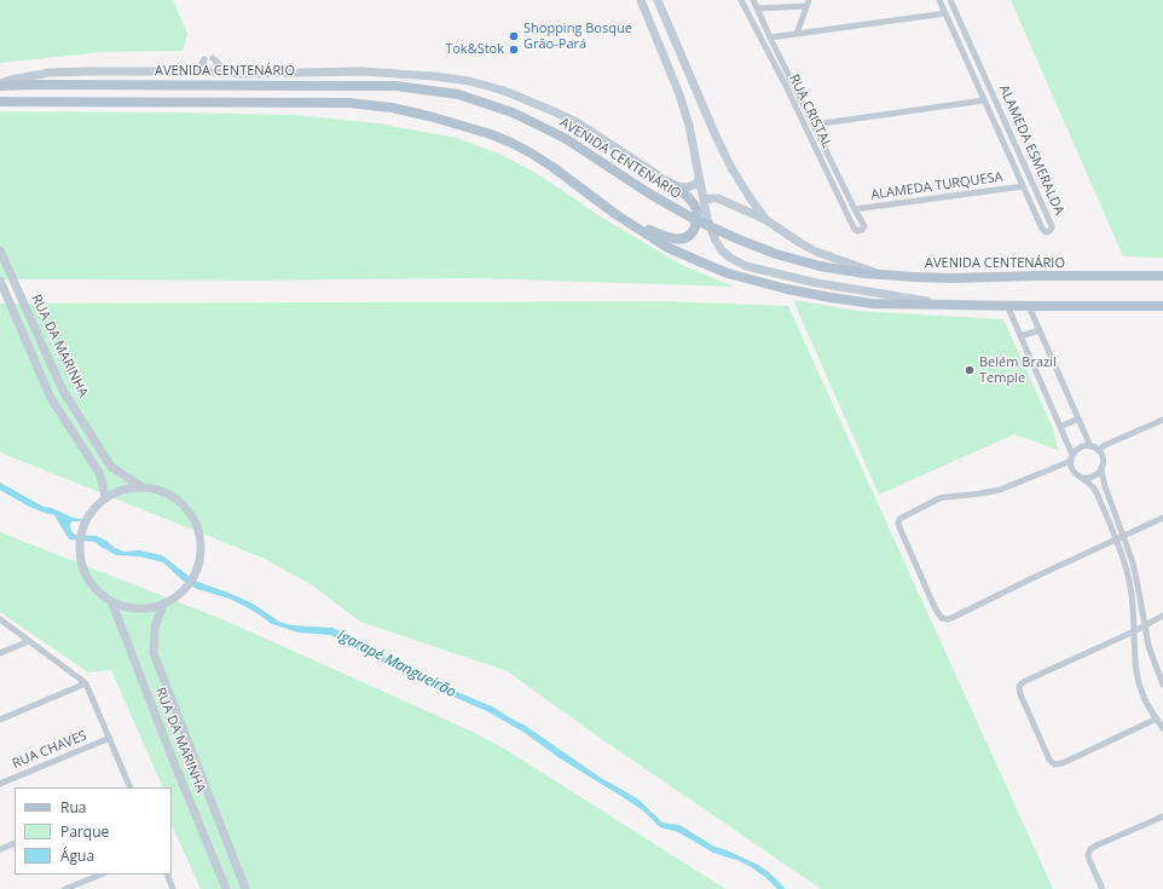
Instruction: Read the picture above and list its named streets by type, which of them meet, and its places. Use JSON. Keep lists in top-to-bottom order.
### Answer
{
  "streets": {
    "main road": ["AVENIDA CENTENÁRIO", "RUA DA MARINHA"],
    "street": [
      "RUA CRISTAL",
      "ALAMEDA ESMERALDA",
      "ALAMEDA TURQUESA",
      "RUA CHAVES"
    ]
  },
  "crossings": [
    ["RUA CRISTAL", "ALAMEDA TURQUESA"],
    ["ALAMEDA ESMERALDA", "ALAMEDA TURQUESA"]
  ],
  "water": ["Igarapé Mangueirão"],
  "places": ["Shopping Bosque Grão-Pará", "Tok&Stok", "Belém Brazil Temple"],
  "legend": ["Rua", "Parque", "Água"]
}
